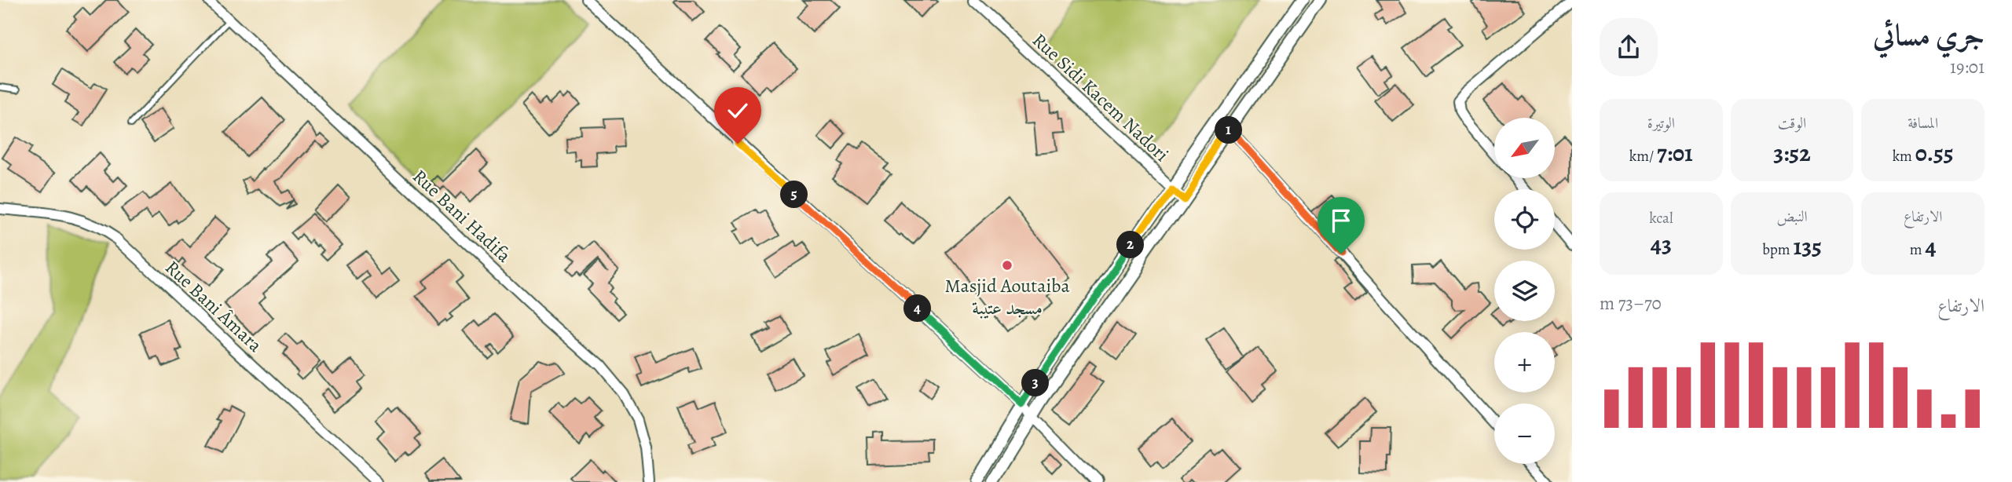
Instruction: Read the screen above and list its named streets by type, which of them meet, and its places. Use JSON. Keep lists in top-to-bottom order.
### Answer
{
  "streets": {
    "street": ["Rue Sidi Kacem Nadori", "Rue Bani Hadifa", "Rue Bani Âmara"]
  },
  "places": ["Masjid Aoutaiba مسجد عتيبة"],
  "north": "bottom left",
  "page": {
    "heading": ["جري مسائي", "19:01"],
    "stats": [
      ["المسافة", "0.55 km"],
      ["الوقت", "3:52"],
      ["الوتيرة", "7:01 /km"],
      ["الارتفاع", "4 m"],
      ["النبض", "135 bpm"],
      ["kcal", "43"]
    ],
    "pins": [
      "1",
      "5",
      "2",
      "4",
      "3"
    ],
    "map_buttons": ["+", "−"],
    "chart": ["الارتفاع", "70–73 m"]
  }
}
